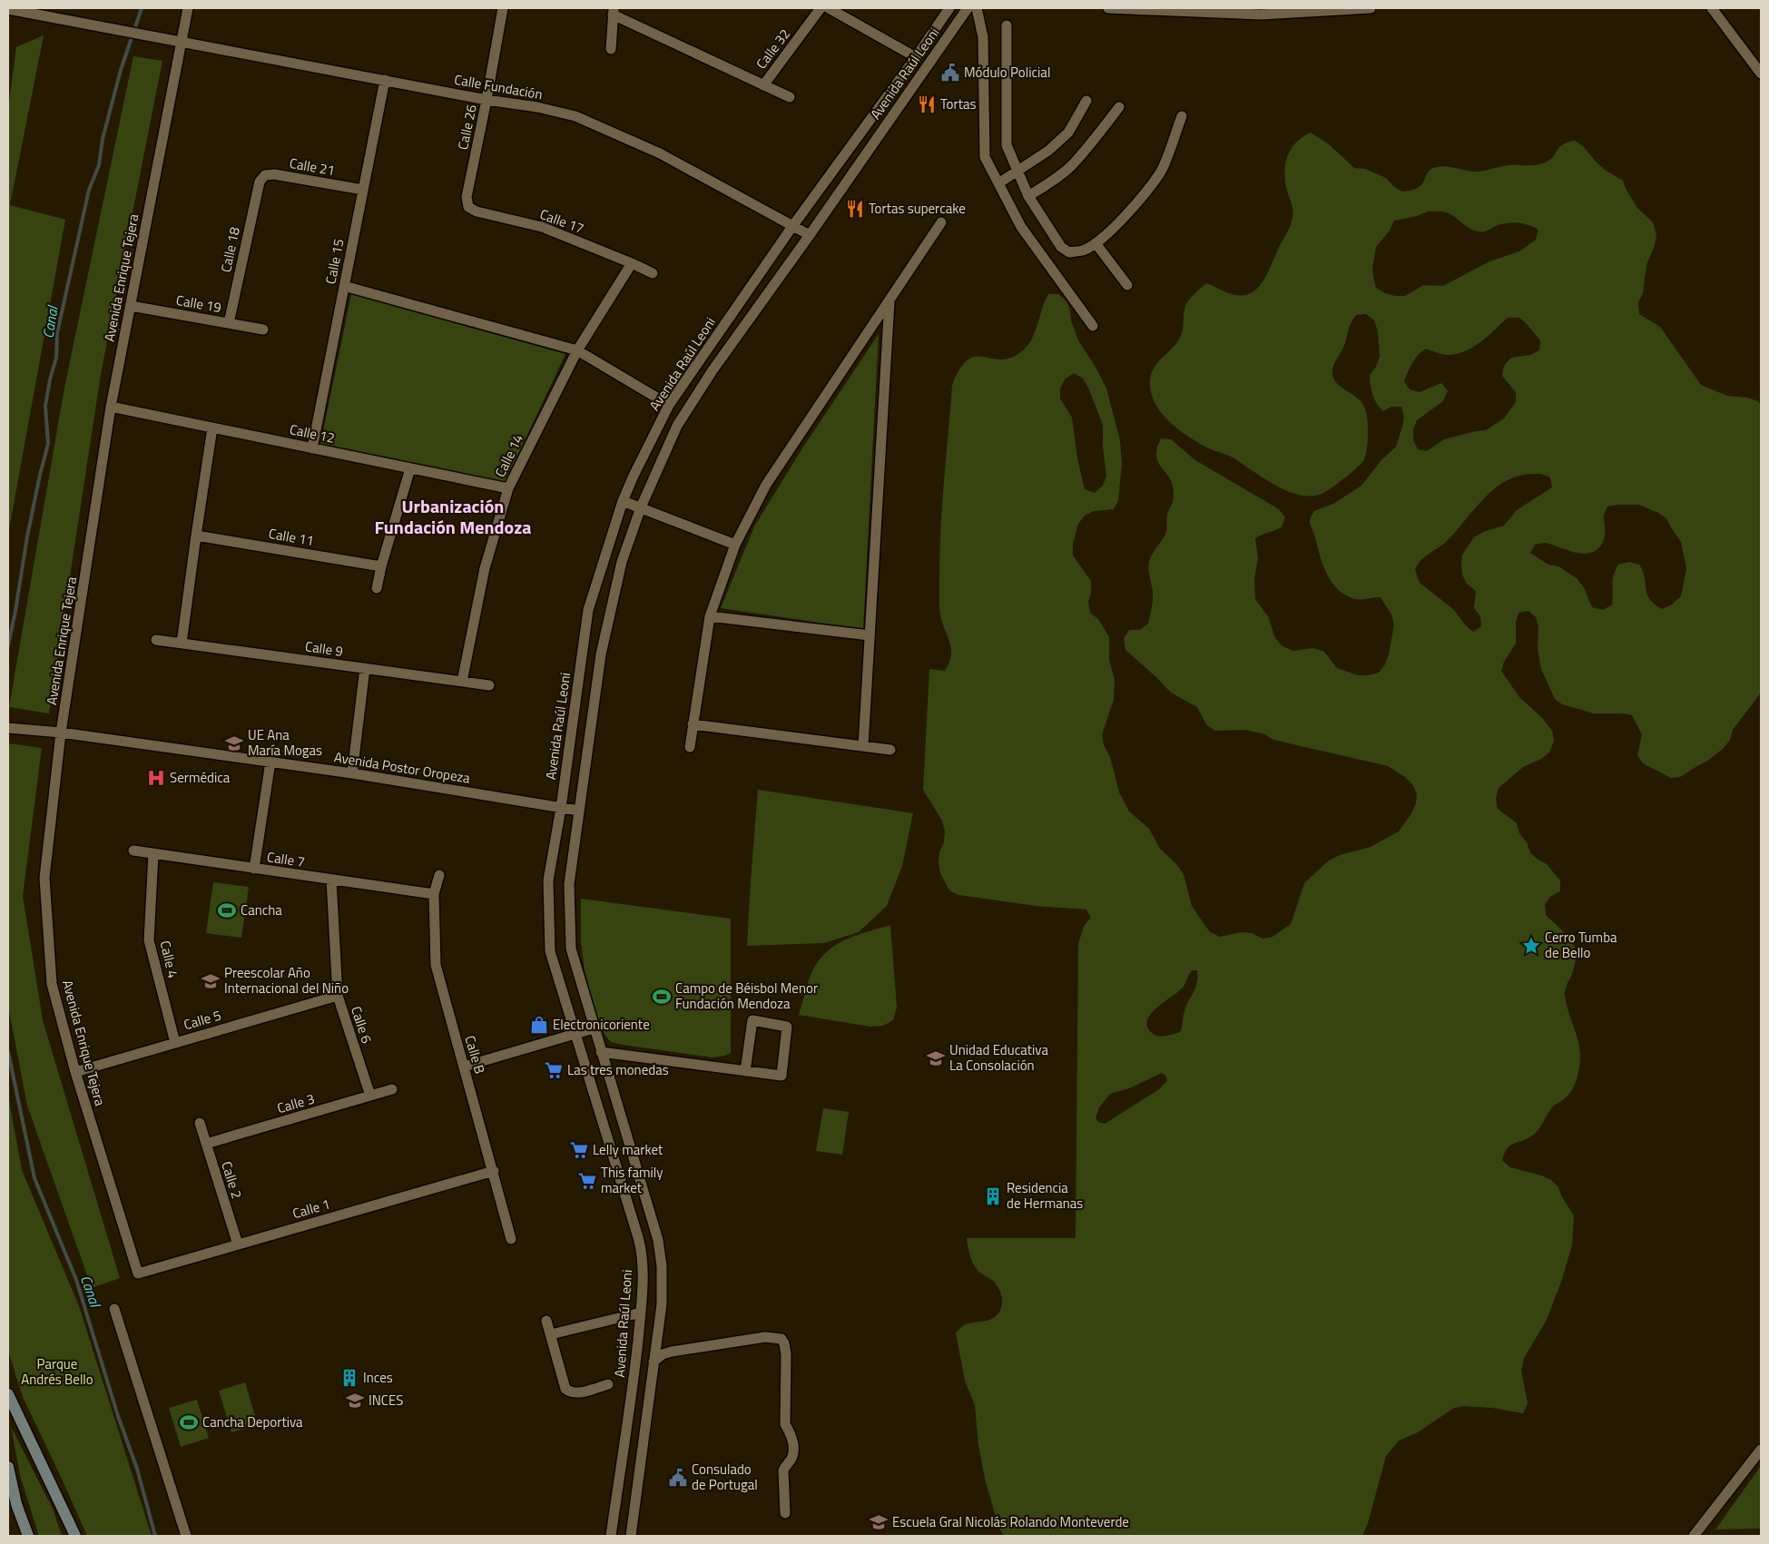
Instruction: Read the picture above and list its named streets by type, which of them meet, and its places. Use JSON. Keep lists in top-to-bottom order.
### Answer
{
  "streets": {
    "street": [
      "Calle 32",
      "Avenida Raúl Leoni",
      "Calle Fundación",
      "Calle 26",
      "Calle 21",
      "Calle 17",
      "Calle 18",
      "Calle 15",
      "Avenida Enrique Tejera",
      "Calle 19",
      "Calle 12",
      "Calle 14",
      "Calle 11",
      "Calle 9",
      "Avenida Postor Oropeza",
      "Calle 7",
      "Calle 4",
      "Calle 5",
      "Calle 6",
      "Calle B",
      "Calle 3",
      "Calle 2",
      "Calle 1"
    ]
  },
  "crossings": [
    ["Avenida Raúl Leoni", "Calle Fundación"],
    ["Avenida Raúl Leoni", "Avenida Postor Oropeza"],
    ["Calle Fundación", "Calle 26"],
    ["Calle Fundación", "Calle 15"],
    ["Calle Fundación", "Avenida Enrique Tejera"],
    ["Calle 26", "Calle 17"],
    ["Calle 21", "Calle 18"],
    ["Calle 21", "Calle 15"],
    ["Calle 17", "Calle 14"],
    ["Calle 18", "Calle 19"],
    ["Calle 15", "Calle 12"],
    ["Avenida Enrique Tejera", "Calle 19"],
    ["Avenida Enrique Tejera", "Calle 12"],
    ["Avenida Enrique Tejera", "Avenida Postor Oropeza"],
    ["Avenida Enrique Tejera", "Calle 5"],
    ["Avenida Enrique Tejera", "Calle 1"],
    ["Calle 12", "Calle 14"],
    ["Calle 14", "Calle 9"],
    ["Calle 7", "Calle 4"],
    ["Calle 7", "Calle 6"],
    ["Calle 7", "Calle B"],
    ["Calle 4", "Calle 5"],
    ["Calle 5", "Calle 6"],
    ["Calle 6", "Calle 3"],
    ["Calle B", "Calle 1"],
    ["Calle 3", "Calle 2"],
    ["Calle 2", "Calle 1"]
  ],
  "districts": ["Urbanización Fundación Mendoza"],
  "water": ["Canal"],
  "parks": ["Parque Andrés Bello"],
  "places": {
    "public building": ["Módulo Policial", "Consulado de Portugal"],
    "restaurant": ["Tortas", "Tortas supercake"],
    "school or university": [
      "UE Ana María Mogas",
      "Preescolar Año Internacional del Niño",
      "Unidad Educativa La Consolación",
      "INCES",
      "Escuela Gral Nicolás Rolando Monteverde"
    ],
    "hospital": ["Sermédica"],
    "sports": ["Cancha", "Campo de Béisbol Menor Fundación Mendoza", "Cancha Deportiva"],
    "place": ["Cerro Tumba de Bello"],
    "shop": ["Electronicoriente"],
    "supermarket": ["Las tres monedas", "Lelly market", "This family market"],
    "building": ["Residencia de Hermanas", "Inces"]
  }
}
